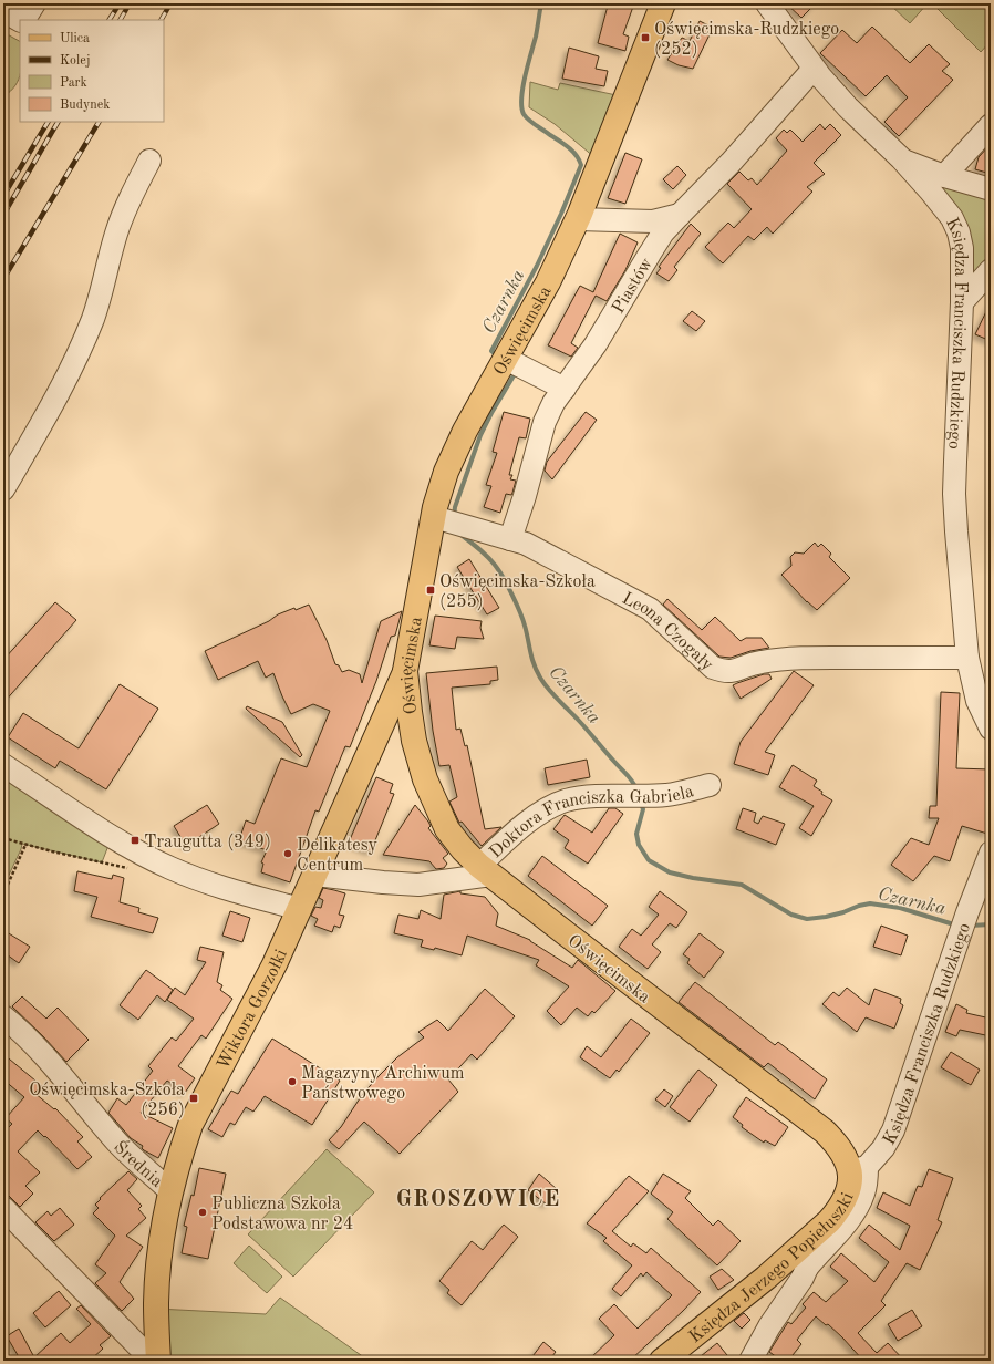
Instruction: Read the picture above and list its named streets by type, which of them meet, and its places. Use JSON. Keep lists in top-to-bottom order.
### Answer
{
  "streets": {
    "main road": ["Oświęcimska", "Wiktora Gorzołki", "Księdza Jerzego Popiełuszki"],
    "street": [
      "Piastów",
      "Księdza Franciszka Rudzkiego",
      "Leona Czogały",
      "Doktora Franciszka Gabriela",
      "Średnia"
    ]
  },
  "crossings": [
    ["Piastów", "Księdza Franciszka Rudzkiego"],
    ["Piastów", "Leona Czogały"],
    ["Oświęcimska", "Księdza Franciszka Rudzkiego"],
    ["Oświęcimska", "Leona Czogały"],
    ["Oświęcimska", "Doktora Franciszka Gabriela"],
    ["Oświęcimska", "Wiktora Gorzołki"],
    ["Oświęcimska", "Księdza Jerzego Popiełuszki"],
    ["Księdza Franciszka Rudzkiego", "Leona Czogały"],
    ["Księdza Franciszka Rudzkiego", "Księdza Jerzego Popiełuszki"],
    ["Wiktora Gorzołki", "Średnia"]
  ],
  "districts": ["GROSZOWICE"],
  "water": ["Czarnka"],
  "places": {
    "transit": [
      "Oświęcimska-Rudzkiego (252)",
      "Oświęcimska-Szkoła (255)",
      "Traugutta (349)",
      "Oświęcimska-Szkoła (256)"
    ],
    "other": ["Delikatesy Centrum", "Magazyny Archiwum Państwowego", "Publiczna Szkoła Podstawowa nr 24"]
  },
  "legend": [
    "Ulica",
    "Kolej",
    "Park",
    "Budynek"
  ]
}
